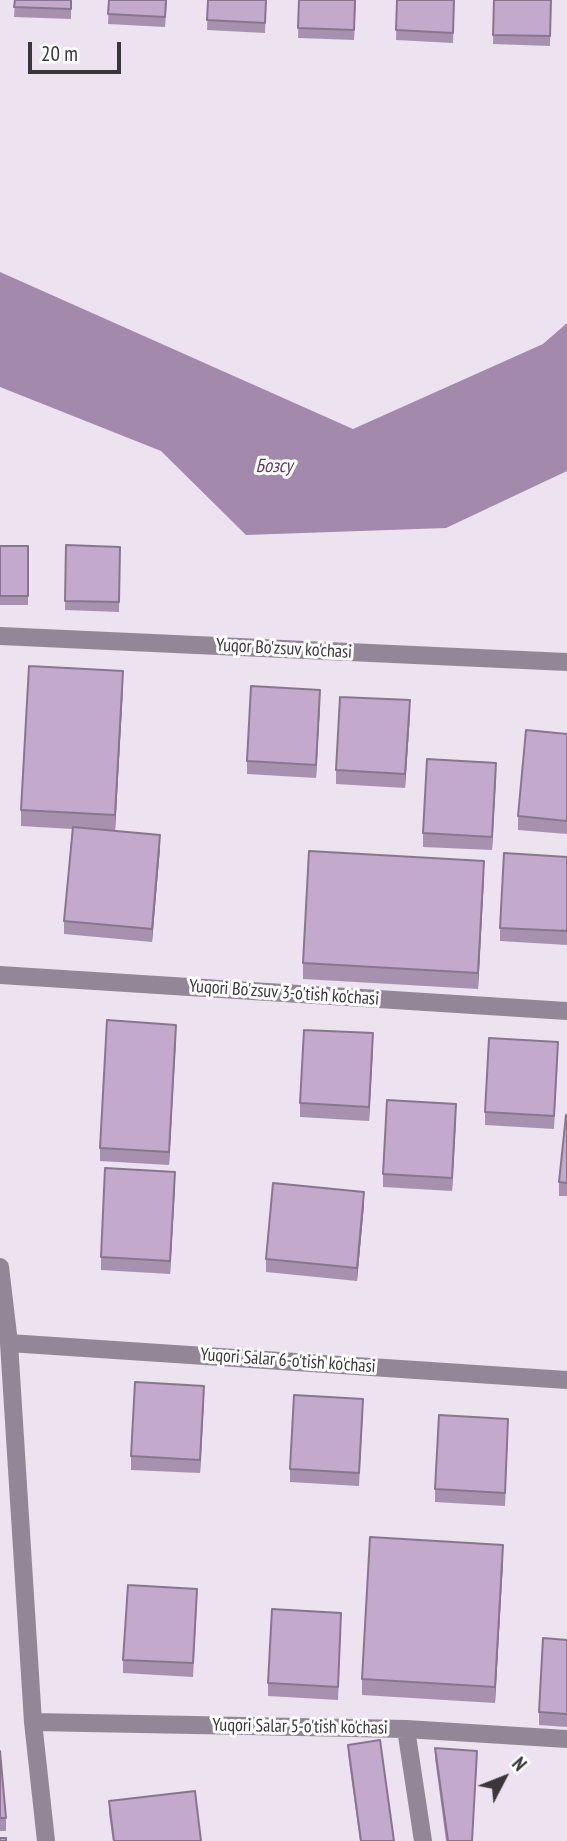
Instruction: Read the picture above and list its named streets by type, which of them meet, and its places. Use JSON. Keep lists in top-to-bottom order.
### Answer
{
  "streets": {
    "street": [
      "Yuqor Bo'zsuv ko'chasi",
      "Yuqori Bo'zsuv 3-o'tish ko'chasi",
      "Yuqori Salar 6-o'tish ko'chasi",
      "Yuqori Salar 5-o'tish ko'chasi"
    ]
  },
  "water": ["Бозсу"],
  "scale_bar": "20 m",
  "north": "top right"
}
